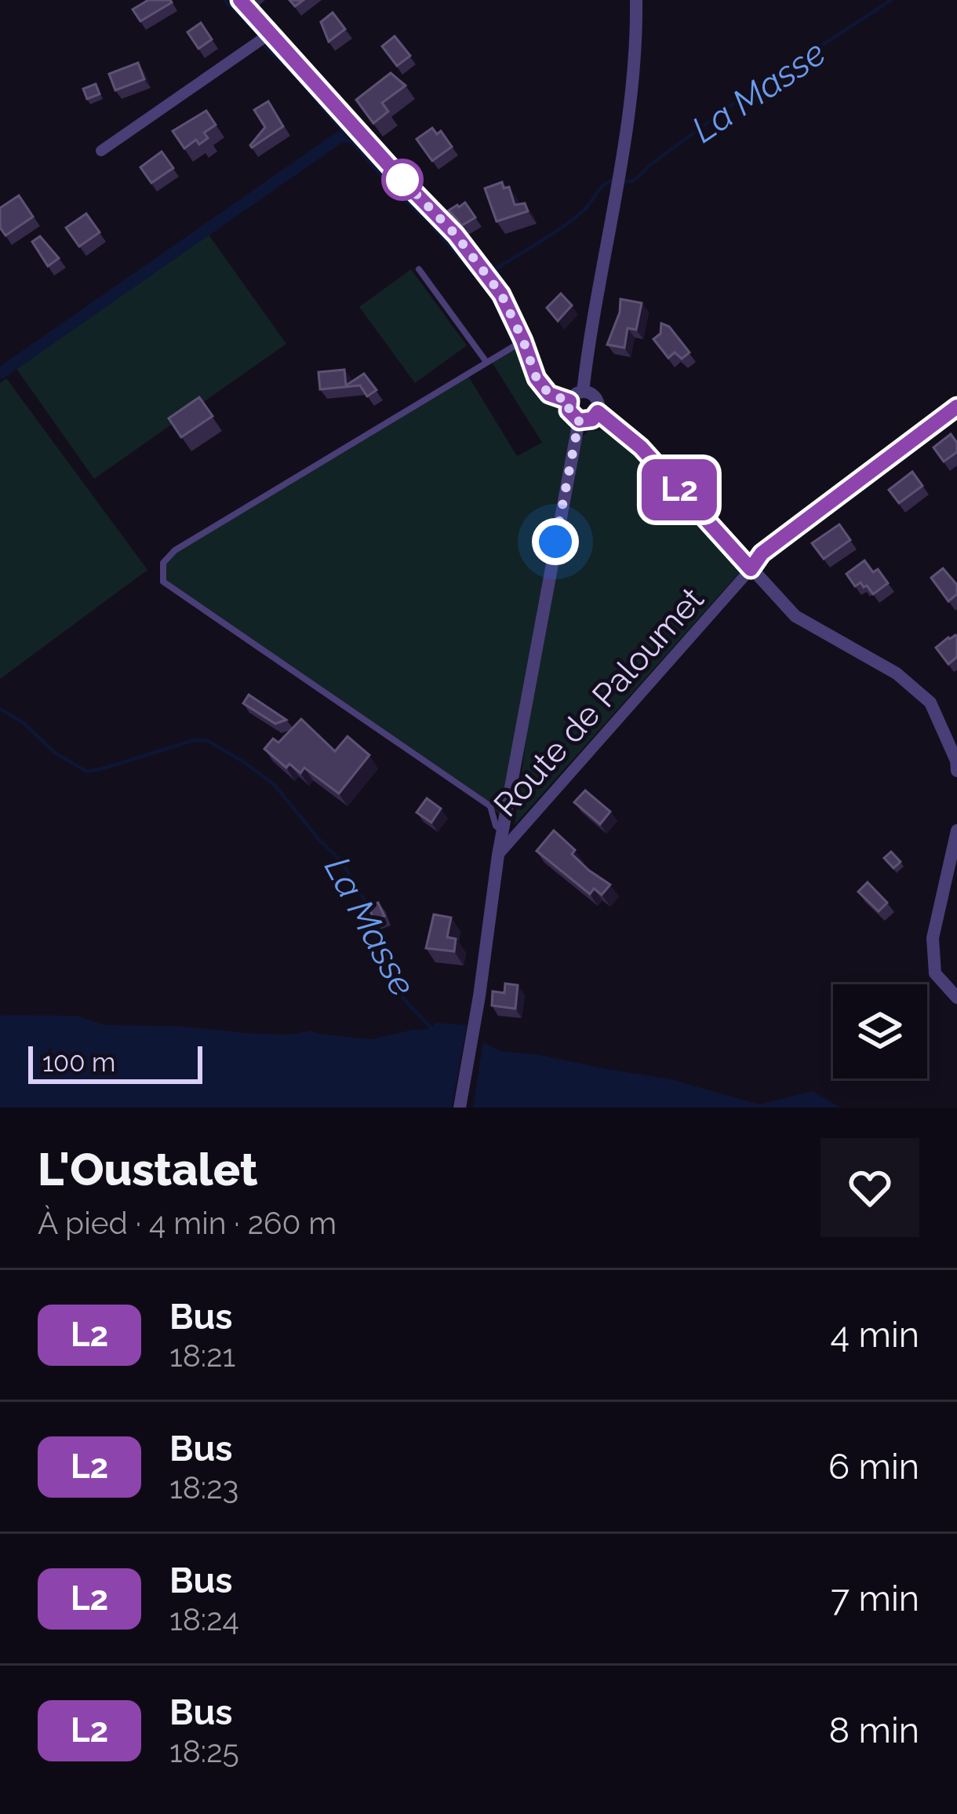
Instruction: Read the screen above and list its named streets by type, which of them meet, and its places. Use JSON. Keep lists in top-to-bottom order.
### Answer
{
  "streets": {
    "street": ["Route de Paloumet"]
  },
  "water": ["La Masse"],
  "lines": ["bus line L2"],
  "scale_bar": "100 m",
  "page": {
    "on_map": "L2",
    "scale": "100 m",
    "heading": ["L'Oustalet", "À pied · 4 min · 260 m"],
    "list": [
      {
        "mark": "L2",
        "name": "Bus",
        "note": "18:21",
        "value": "4 min"
      },
      {
        "mark": "L2",
        "name": "Bus",
        "note": "18:23",
        "value": "6 min"
      },
      {
        "mark": "L2",
        "name": "Bus",
        "note": "18:24",
        "value": "7 min"
      },
      {
        "mark": "L2",
        "name": "Bus",
        "note": "18:25",
        "value": "8 min"
      }
    ]
  }
}
